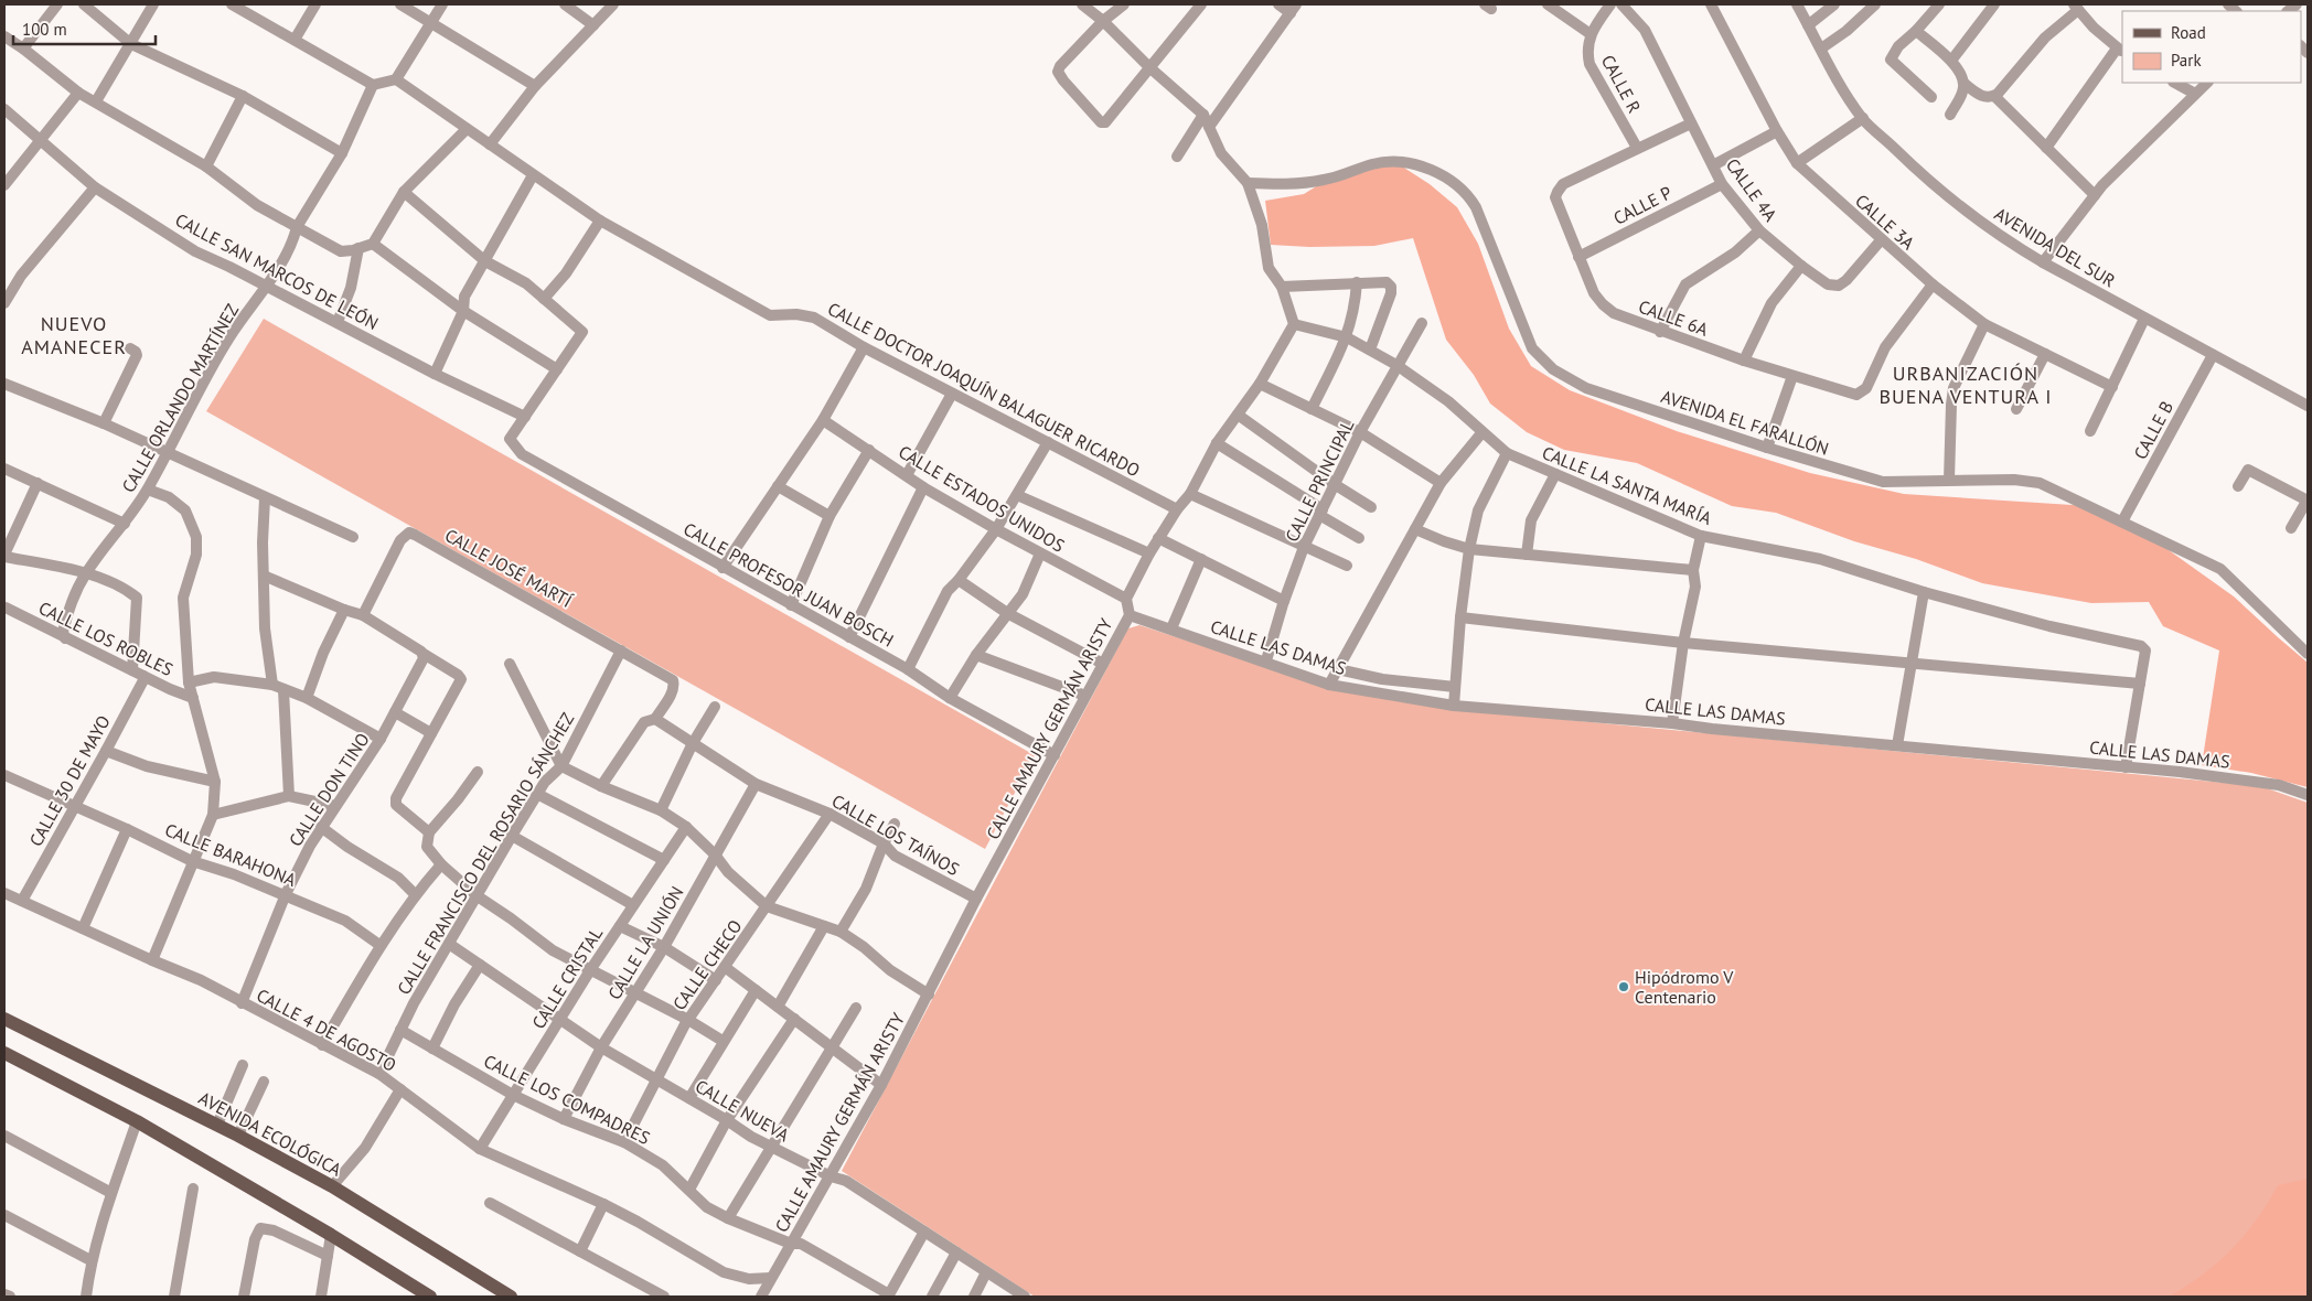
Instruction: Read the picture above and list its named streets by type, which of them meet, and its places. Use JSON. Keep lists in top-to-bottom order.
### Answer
{
  "streets": {
    "main road": ["AVENIDA ECOLÓGICA"],
    "street": [
      "CALLE R",
      "CALLE 4A",
      "CALLE P",
      "CALLE 3A",
      "AVENIDA DEL SUR",
      "CALLE SAN MARCOS DE LEÓN",
      "CALLE 6A",
      "CALLE DOCTOR JOAQUÍN BALAGUER RICARDO",
      "CALLE ORLANDO MARTÍNEZ",
      "AVENIDA EL FARALLÓN",
      "CALLE B",
      "CALLE PRINCIPAL",
      "CALLE LA SANTA MARÍA",
      "CALLE ESTADOS UNIDOS",
      "CALLE JOSÉ MARTÍ",
      "CALLE PROFESOR JUAN BOSCH",
      "CALLE LOS ROBLES",
      "CALLE LAS DAMAS",
      "CALLE AMAURY GERMÁN ARISTY",
      "CALLE 30 DE MAYO",
      "CALLE DON TINO",
      "CALLE LOS TAÍNOS",
      "CALLE FRANCISCO DEL ROSARIO SÁNCHEZ",
      "CALLE BARAHONA",
      "CALLE LA UNIÓN",
      "CALLE CHECO",
      "CALLE CRISTAL",
      "CALLE 4 DE AGOSTO",
      "CALLE LOS COMPADRES",
      "CALLE NUEVA"
    ]
  },
  "crossings": [
    ["CALLE R", "CALLE 6A"],
    ["CALLE 4A", "CALLE P"],
    ["CALLE 4A", "CALLE 3A"],
    ["CALLE P", "CALLE 6A"],
    ["CALLE 3A", "CALLE 6A"],
    ["AVENIDA DEL SUR", "CALLE B"],
    ["CALLE SAN MARCOS DE LEÓN", "CALLE ORLANDO MARTÍNEZ"],
    ["CALLE SAN MARCOS DE LEÓN", "CALLE PROFESOR JUAN BOSCH"],
    ["CALLE DOCTOR JOAQUÍN BALAGUER RICARDO", "CALLE AMAURY GERMÁN ARISTY"],
    ["CALLE ORLANDO MARTÍNEZ", "CALLE LOS ROBLES"],
    ["AVENIDA EL FARALLÓN", "CALLE B"],
    ["CALLE PRINCIPAL", "CALLE LA SANTA MARÍA"],
    ["CALLE PRINCIPAL", "CALLE LAS DAMAS"],
    ["CALLE LA SANTA MARÍA", "CALLE AMAURY GERMÁN ARISTY"],
    ["CALLE ESTADOS UNIDOS", "CALLE AMAURY GERMÁN ARISTY"],
    ["CALLE JOSÉ MARTÍ", "CALLE LOS TAÍNOS"],
    ["CALLE JOSÉ MARTÍ", "CALLE FRANCISCO DEL ROSARIO SÁNCHEZ"],
    ["CALLE PROFESOR JUAN BOSCH", "CALLE AMAURY GERMÁN ARISTY"],
    ["CALLE LOS ROBLES", "CALLE 30 DE MAYO"],
    ["CALLE LOS ROBLES", "CALLE DON TINO"],
    ["CALLE LAS DAMAS", "CALLE AMAURY GERMÁN ARISTY"],
    ["CALLE AMAURY GERMÁN ARISTY", "CALLE LOS TAÍNOS"],
    ["CALLE AMAURY GERMÁN ARISTY", "CALLE 4 DE AGOSTO"],
    ["CALLE AMAURY GERMÁN ARISTY", "CALLE LOS COMPADRES"],
    ["CALLE AMAURY GERMÁN ARISTY", "CALLE NUEVA"],
    ["CALLE 30 DE MAYO", "CALLE BARAHONA"],
    ["CALLE 30 DE MAYO", "CALLE 4 DE AGOSTO"],
    ["CALLE DON TINO", "CALLE BARAHONA"],
    ["CALLE DON TINO", "CALLE 4 DE AGOSTO"],
    ["CALLE LOS TAÍNOS", "CALLE LA UNIÓN"],
    ["CALLE LOS TAÍNOS", "CALLE CHECO"],
    ["CALLE FRANCISCO DEL ROSARIO SÁNCHEZ", "CALLE 4 DE AGOSTO"],
    ["CALLE FRANCISCO DEL ROSARIO SÁNCHEZ", "CALLE LOS COMPADRES"],
    ["CALLE FRANCISCO DEL ROSARIO SÁNCHEZ", "CALLE NUEVA"],
    ["CALLE LA UNIÓN", "CALLE LOS COMPADRES"],
    ["CALLE LA UNIÓN", "CALLE NUEVA"],
    ["CALLE CHECO", "CALLE LOS COMPADRES"],
    ["CALLE CHECO", "CALLE NUEVA"],
    ["CALLE CRISTAL", "CALLE 4 DE AGOSTO"],
    ["CALLE CRISTAL", "CALLE LOS COMPADRES"],
    ["CALLE CRISTAL", "CALLE NUEVA"]
  ],
  "districts": ["NUEVO AMANECER", "URBANIZACIÓN BUENA VENTURA I"],
  "places": ["Hipódromo V Centenario"],
  "legend": ["Road", "Park"],
  "scale_bar": "100 m"
}
